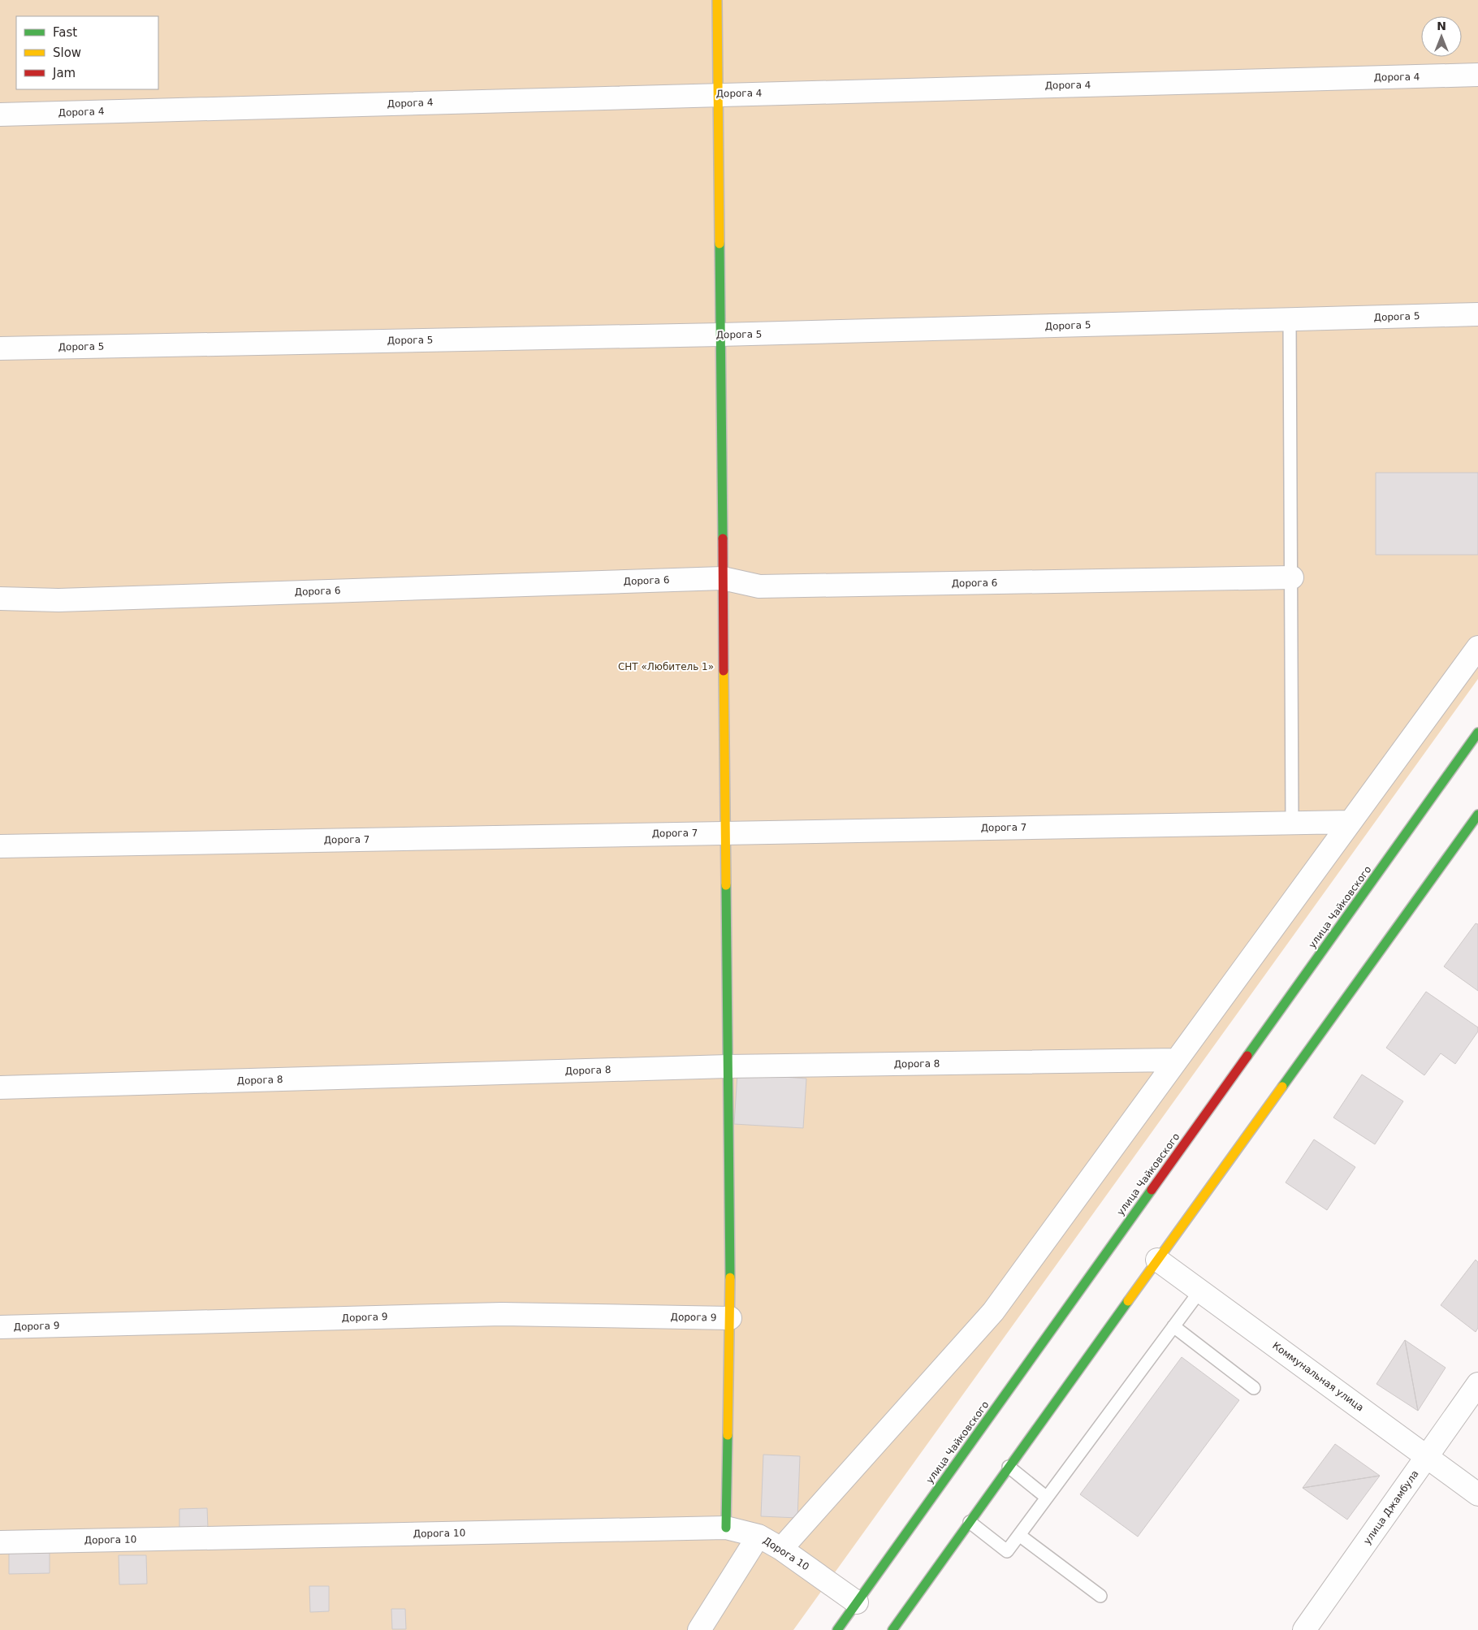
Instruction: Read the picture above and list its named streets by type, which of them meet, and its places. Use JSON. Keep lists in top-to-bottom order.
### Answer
{
  "streets": {
    "main road": ["улица Чайковского"],
    "street": [
      "Дорога 4",
      "Дорога 5",
      "Дорога 6",
      "Дорога 7",
      "Дорога 8",
      "Дорога 9",
      "Коммунальная улица",
      "улица Джамбула",
      "Дорога 10"
    ]
  },
  "crossings": [
    ["улица Чайковского", "Дорога 10"],
    ["Коммунальная улица", "улица Джамбула"]
  ],
  "parks": ["СНТ «Любитель 1»"],
  "legend": ["Fast", "Slow", "Jam"],
  "north": "top"
}
